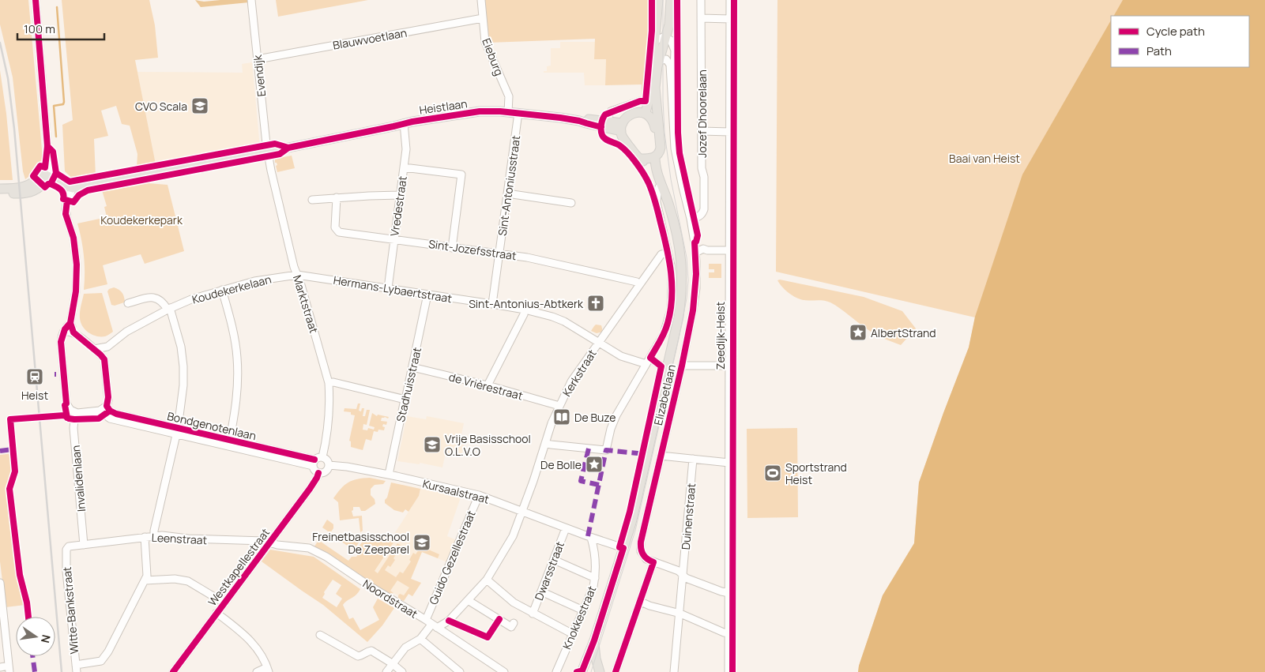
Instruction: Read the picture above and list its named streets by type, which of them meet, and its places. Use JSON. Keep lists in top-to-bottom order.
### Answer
{
  "streets": {
    "main road": ["Heistlaan"],
    "street": [
      "Blauwvoetlaan",
      "Eieburg",
      "Evendijk",
      "Jozef Dhoorelaan",
      "Sint-Antoniusstraat",
      "Vredestraat",
      "Sint-Jozefsstraat",
      "Koudekerkelaan",
      "Hermans-Lybaertstraat",
      "Marktstraat",
      "Zeedijk-Heist",
      "Kerkstraat",
      "Stadhuisstraat",
      "de Vrièrestraat",
      "Elizabetlaan",
      "Bondgenotenlaan",
      "Invalidenlaan",
      "Kursaalstraat",
      "Duinenstraat",
      "Leenstraat",
      "Guido Gezellestraat",
      "Westkapellestraat",
      "Dwarsstraat",
      "Noordstraat",
      "Witte-Bankstraat",
      "Knokkestraat"
    ]
  },
  "crossings": [
    ["Blauwvoetlaan", "Eieburg"],
    ["Blauwvoetlaan", "Evendijk"],
    ["Eieburg", "Heistlaan"],
    ["Evendijk", "Heistlaan"],
    ["Evendijk", "Marktstraat"],
    ["Heistlaan", "Sint-Antoniusstraat"],
    ["Heistlaan", "Vredestraat"],
    ["Heistlaan", "Marktstraat"],
    ["Jozef Dhoorelaan", "Elizabetlaan"],
    ["Sint-Antoniusstraat", "Sint-Jozefsstraat"],
    ["Sint-Antoniusstraat", "Hermans-Lybaertstraat"],
    ["Vredestraat", "Sint-Jozefsstraat"],
    ["Vredestraat", "Hermans-Lybaertstraat"],
    ["Sint-Jozefsstraat", "Kerkstraat"],
    ["Koudekerkelaan", "Hermans-Lybaertstraat"],
    ["Koudekerkelaan", "Marktstraat"],
    ["Hermans-Lybaertstraat", "Marktstraat"],
    ["Hermans-Lybaertstraat", "Kerkstraat"],
    ["Hermans-Lybaertstraat", "Stadhuisstraat"],
    ["Marktstraat", "Bondgenotenlaan"],
    ["Marktstraat", "Kursaalstraat"],
    ["Marktstraat", "Westkapellestraat"],
    ["Kerkstraat", "de Vrièrestraat"],
    ["Kerkstraat", "Kursaalstraat"],
    ["Kerkstraat", "Guido Gezellestraat"],
    ["Kerkstraat", "Noordstraat"],
    ["Stadhuisstraat", "de Vrièrestraat"],
    ["Stadhuisstraat", "Kursaalstraat"],
    ["Bondgenotenlaan", "Kursaalstraat"],
    ["Bondgenotenlaan", "Westkapellestraat"],
    ["Invalidenlaan", "Leenstraat"],
    ["Kursaalstraat", "Guido Gezellestraat"],
    ["Kursaalstraat", "Westkapellestraat"],
    ["Kursaalstraat", "Dwarsstraat"],
    ["Kursaalstraat", "Knokkestraat"],
    ["Leenstraat", "Westkapellestraat"],
    ["Leenstraat", "Noordstraat"],
    ["Leenstraat", "Witte-Bankstraat"],
    ["Guido Gezellestraat", "Noordstraat"],
    ["Westkapellestraat", "Noordstraat"]
  ],
  "parks": ["Baai van Heist", "Koudekerkepark"],
  "places": {
    "school or university": ["CVO Scala", "Vrije Basisschool O.L.V.O", "Freinetbasisschool De Zeeparel"],
    "church": ["Sint-Antonius-Abtkerk"],
    "place": ["AlbertStrand", "De Bolle"],
    "station": ["Heist"],
    "library": ["De Buze"],
    "sports": ["Sportstrand Heist"]
  },
  "legend": ["Cycle path", "Path"],
  "scale_bar": "100 m",
  "north": "right"
}
